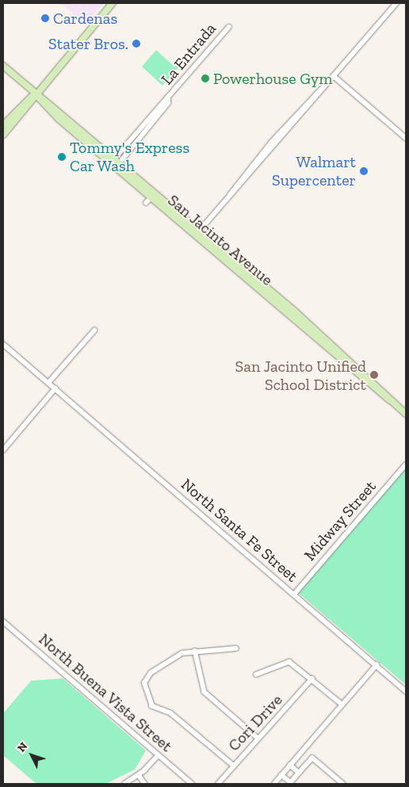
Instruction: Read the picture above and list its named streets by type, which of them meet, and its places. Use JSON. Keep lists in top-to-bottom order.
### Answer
{
  "streets": {
    "main road": ["San Jacinto Avenue"],
    "street": [
      "La Entrada",
      "Midway Street",
      "North Santa Fe Street",
      "North Buena Vista Street",
      "Cori Drive"
    ]
  },
  "crossings": [
    ["La Entrada", "San Jacinto Avenue"],
    ["Midway Street", "North Santa Fe Street"]
  ],
  "places": [
    "Cardenas",
    "Stater Bros.",
    "Powerhouse Gym",
    "Tommy's Express Car Wash",
    "Walmart Supercenter",
    "San Jacinto Unified School District"
  ],
  "north": "top left"
}
